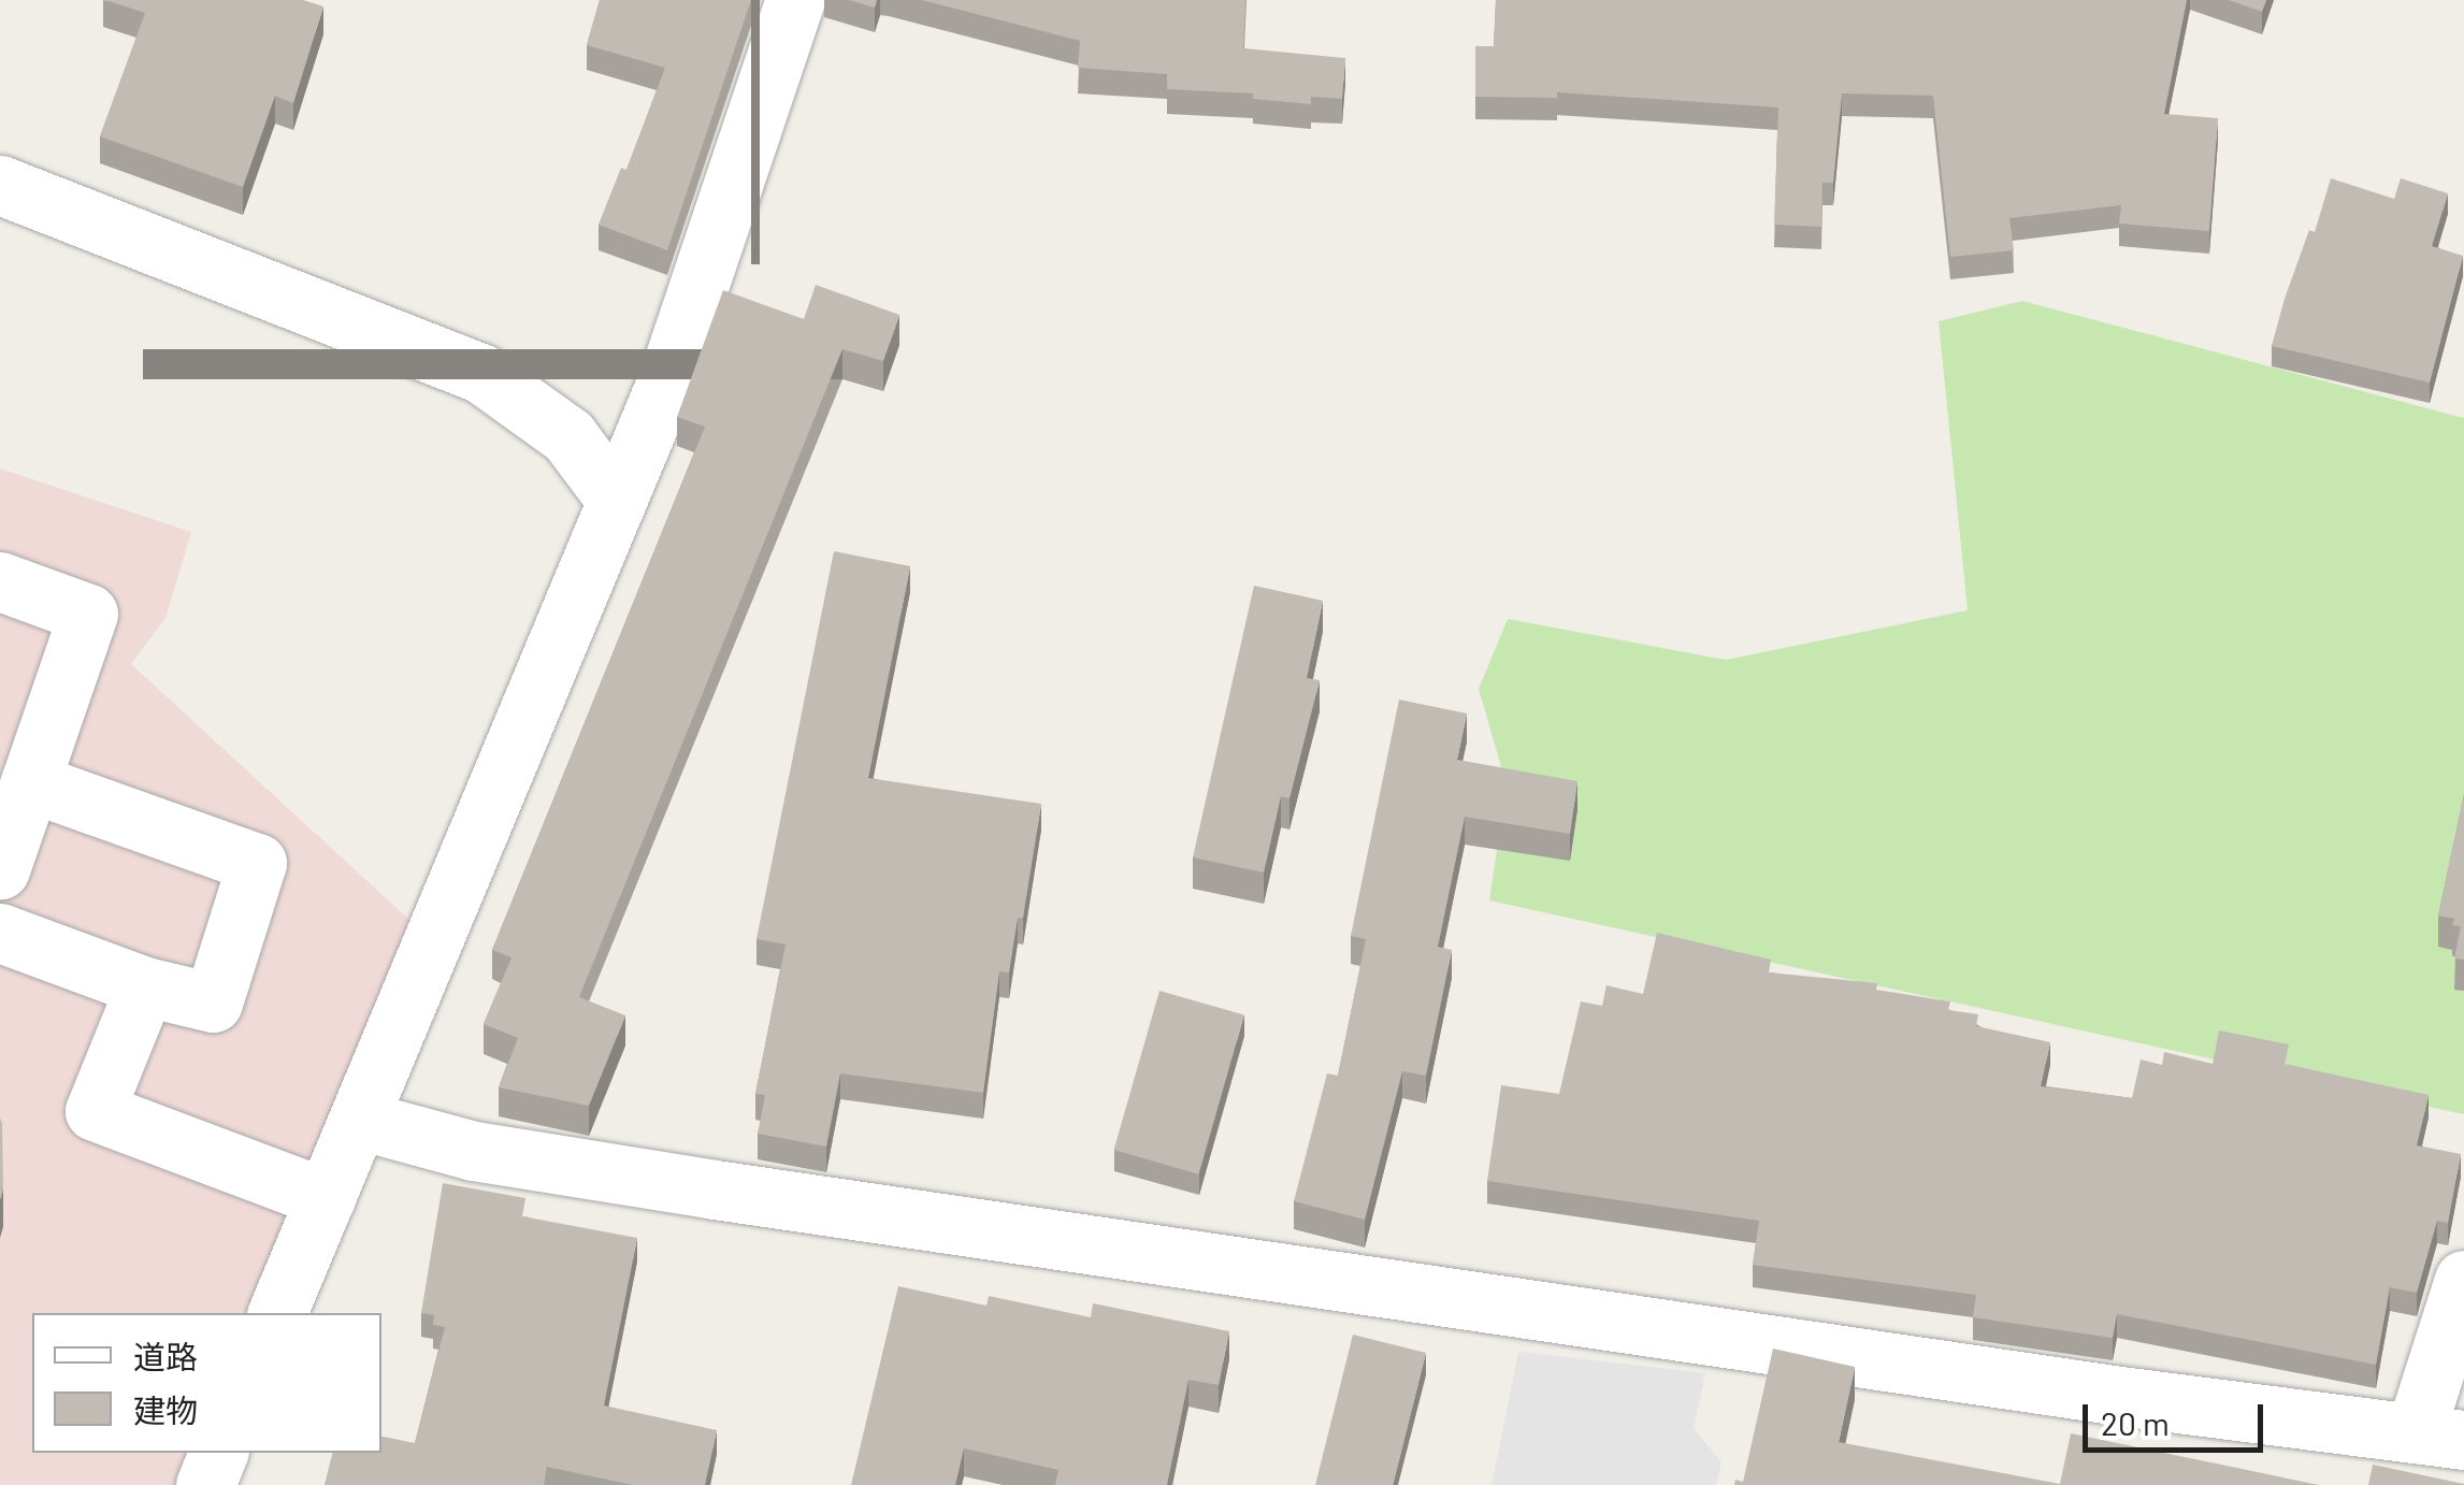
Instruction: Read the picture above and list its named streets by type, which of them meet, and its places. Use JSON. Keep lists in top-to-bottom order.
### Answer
{
  "legend": ["道路", "建物"],
  "scale_bar": "20 m"
}
